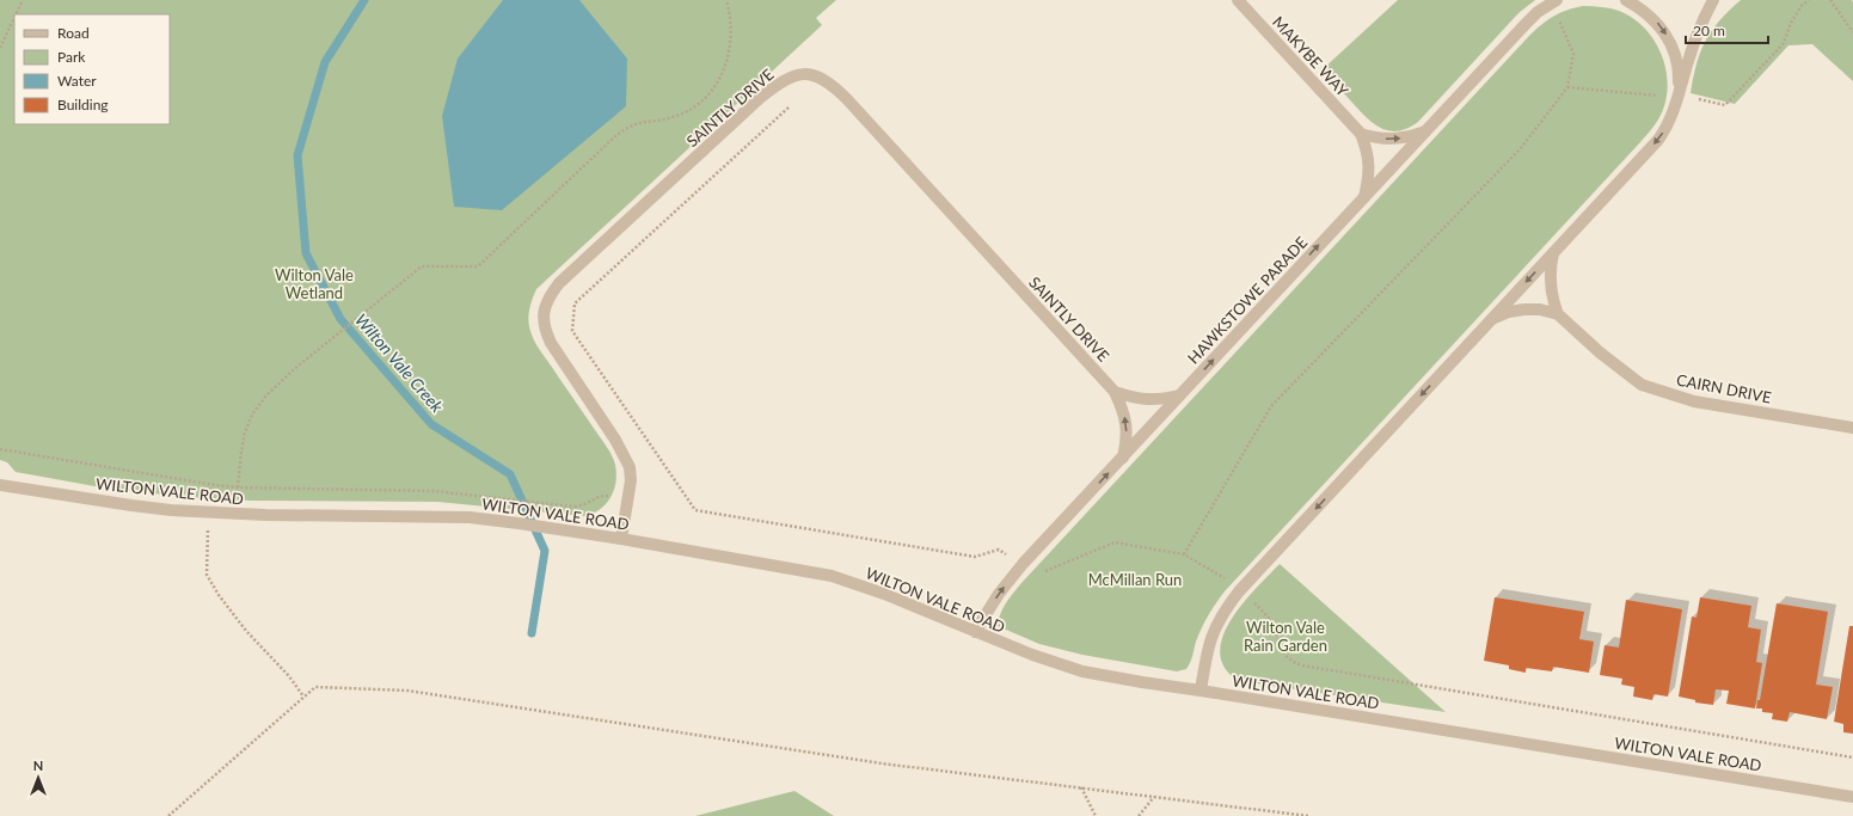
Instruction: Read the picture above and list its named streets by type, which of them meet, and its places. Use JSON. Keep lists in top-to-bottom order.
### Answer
{
  "streets": {
    "street": [
      "MAKYBE WAY",
      "SAINTLY DRIVE",
      "HAWKSTOWE PARADE",
      "CAIRN DRIVE",
      "WILTON VALE ROAD"
    ]
  },
  "crossings": [
    ["MAKYBE WAY", "HAWKSTOWE PARADE"],
    ["SAINTLY DRIVE", "HAWKSTOWE PARADE"],
    ["SAINTLY DRIVE", "WILTON VALE ROAD"],
    ["HAWKSTOWE PARADE", "WILTON VALE ROAD"]
  ],
  "one_way": ["HAWKSTOWE PARADE"],
  "water": ["Wilton Vale Creek"],
  "parks": ["Wilton Vale Wetland", "McMillan Run", "Wilton Vale Rain Garden"],
  "legend": [
    "Road",
    "Park",
    "Water",
    "Building"
  ],
  "scale_bar": "20 m",
  "north": "top"
}
